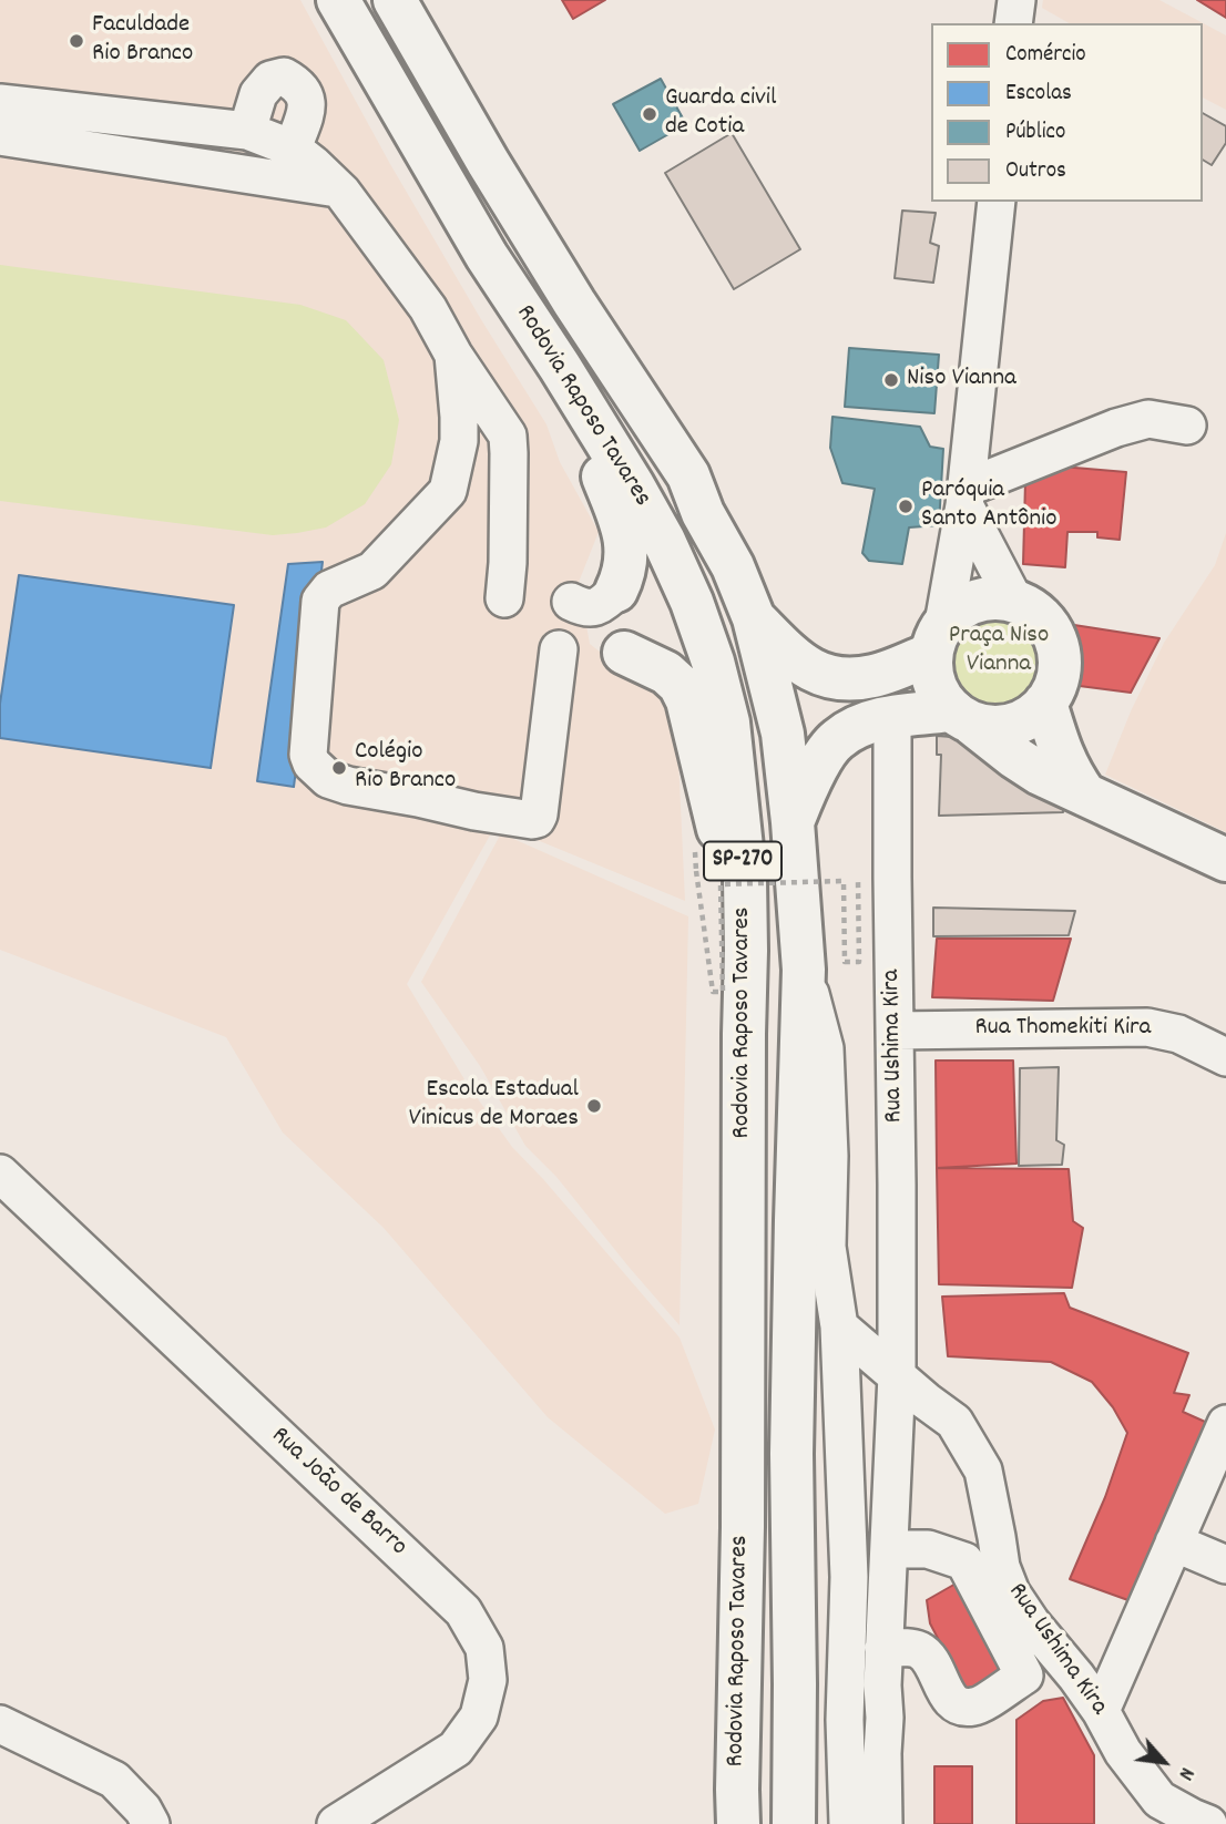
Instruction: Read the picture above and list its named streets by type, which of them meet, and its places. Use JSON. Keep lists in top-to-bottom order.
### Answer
{
  "streets": {
    "main road": ["Rodovia Raposo Tavares", "SP-270"],
    "street": ["Rua Thomekiti Kira", "Rua Ushima Kira", "Rua João de Barro"]
  },
  "crossings": [
    ["Rua Thomekiti Kira", "Rua Ushima Kira"]
  ],
  "parks": ["Praça Niso Vianna"],
  "places": [
    "Faculdade Rio Branco",
    "Guarda civil de Cotia",
    "Niso Vianna",
    "Paróquia Santo Antônio",
    "Colégio Rio Branco",
    "Escola Estadual Vinicus de Moraes"
  ],
  "legend": [
    "Comércio",
    "Escolas",
    "Público",
    "Outros"
  ],
  "north": "bottom right"
}
